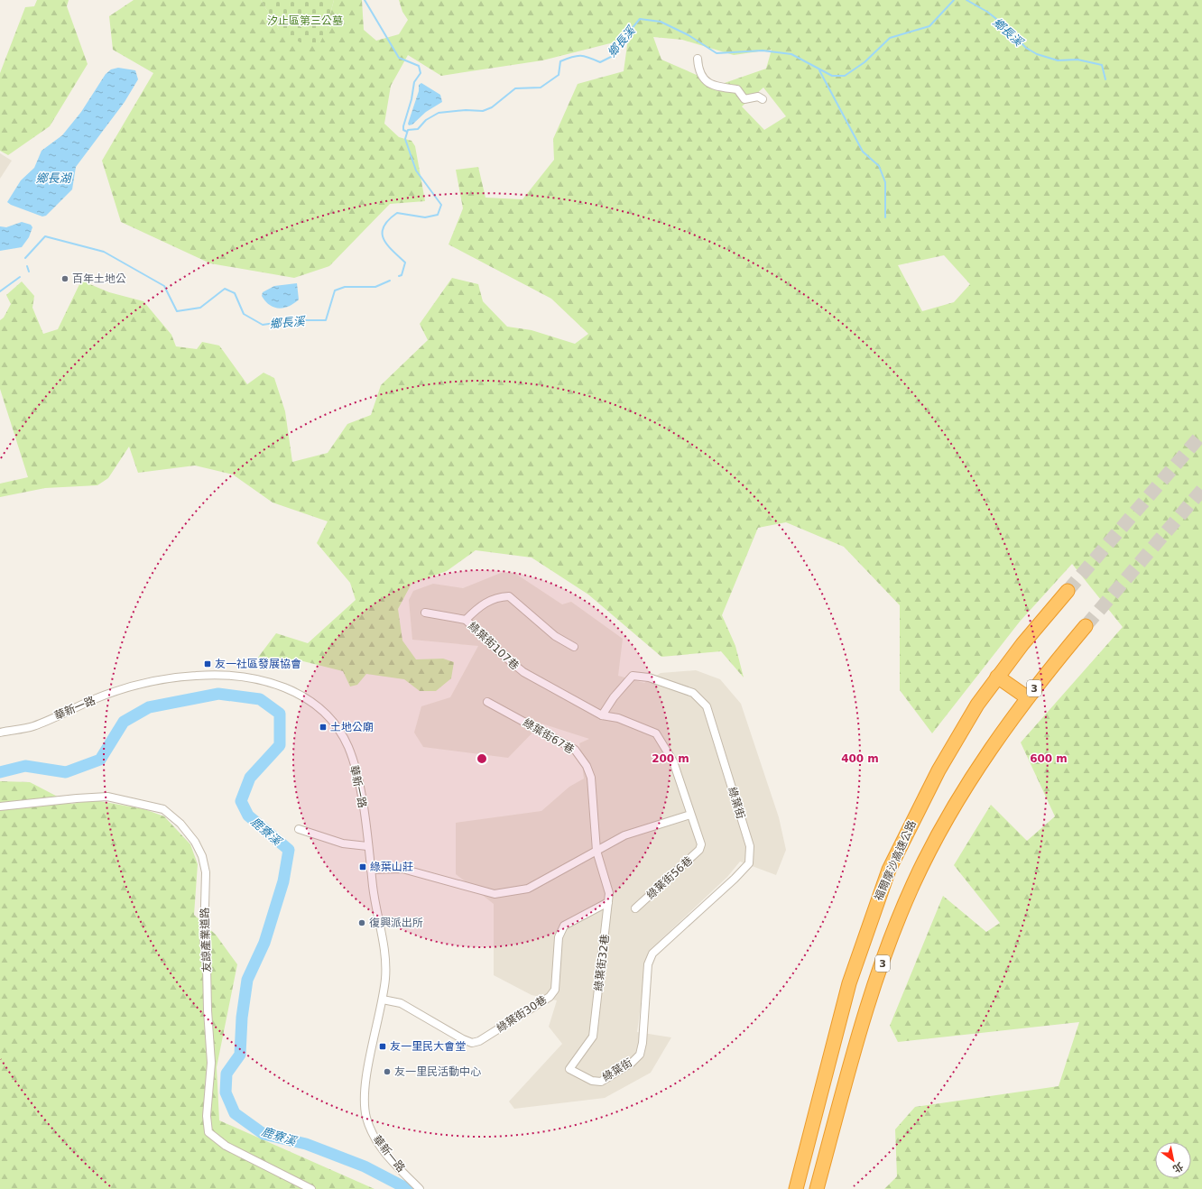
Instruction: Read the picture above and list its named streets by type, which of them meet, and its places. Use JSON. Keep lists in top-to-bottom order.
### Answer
{
  "streets": {
    "highway": ["3", "福爾摩沙高速公路"],
    "street": [
      "綠葉街107巷",
      "華新一路",
      "綠葉街67巷",
      "綠葉街",
      "綠葉街56巷",
      "友諒產業道路",
      "綠葉街32巷",
      "綠葉街30巷"
    ]
  },
  "crossings": [
    ["綠葉街107巷", "綠葉街"],
    ["華新一路", "綠葉街30巷"],
    ["綠葉街67巷", "綠葉街32巷"],
    ["綠葉街", "綠葉街32巷"],
    ["綠葉街32巷", "綠葉街30巷"]
  ],
  "water": ["鄉長溪", "鄉長湖", "鹿寮溪"],
  "parks": ["汐止區第三公墓"],
  "places": {
    "other": ["百年土地公", "復興派出所", "友一里民活動中心"],
    "transit": [
      "友一社區發展協會",
      "土地公廟",
      "綠葉山莊",
      "友一里民大會堂"
    ]
  },
  "north": "bottom right",
  "rings": ["200 m", "400 m", "600 m"]
}
